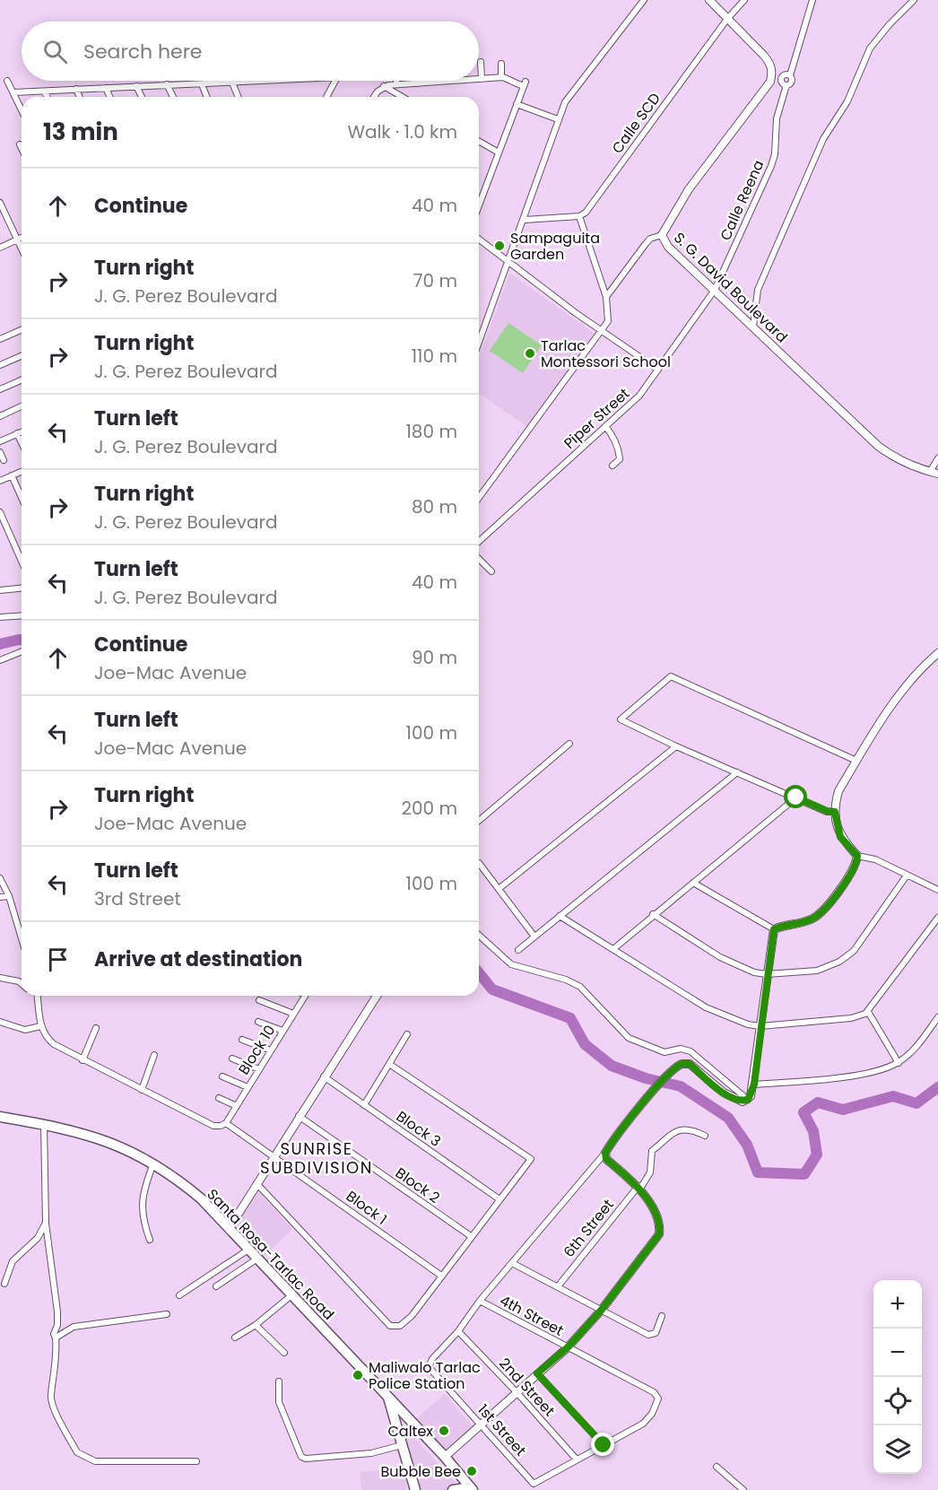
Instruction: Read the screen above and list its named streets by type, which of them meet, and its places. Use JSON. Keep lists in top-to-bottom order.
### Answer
{
  "streets": {
    "main road": ["Santa Rosa-Tarlac Road"],
    "street": [
      "Calle SCD",
      "Calle Reena",
      "S. G. David Boulevard",
      "Piper Street",
      "Block 10",
      "Block 3",
      "Block 2",
      "Block 1",
      "6th Street",
      "4th Street",
      "2nd Street",
      "1st Street"
    ]
  },
  "crossings": [
    ["Calle Reena", "S. G. David Boulevard"],
    ["Calle Reena", "Piper Street"],
    ["S. G. David Boulevard", "Piper Street"],
    ["Block 10", "Block 1"],
    ["2nd Street", "1st Street"]
  ],
  "districts": ["SUNRISE SUBDIVISION"],
  "places": [
    "Sampaguita Garden",
    "Tarlac Montessori School",
    "Maliwalo Tarlac Police Station",
    "Caltex",
    "Bubble Bee"
  ],
  "page": {
    "search": "Search here",
    "heading": ["13 min", "Walk · 1.0 km"],
    "list": [
      ["Continue", "40 m"],
      ["Turn right", "J. G. Perez Boulevard", "70 m"],
      ["Turn right", "J. G. Perez Boulevard", "110 m"],
      ["Turn left", "J. G. Perez Boulevard", "180 m"],
      ["Turn right", "J. G. Perez Boulevard", "80 m"],
      ["Turn left", "J. G. Perez Boulevard", "40 m"],
      ["Continue", "Joe-Mac Avenue", "90 m"],
      ["Turn left", "Joe-Mac Avenue", "100 m"],
      ["Turn right", "Joe-Mac Avenue", "200 m"],
      ["Turn left", "3rd Street", "100 m"],
      "Arrive at destination"
    ],
    "map_buttons": ["+", "−"]
  }
}
